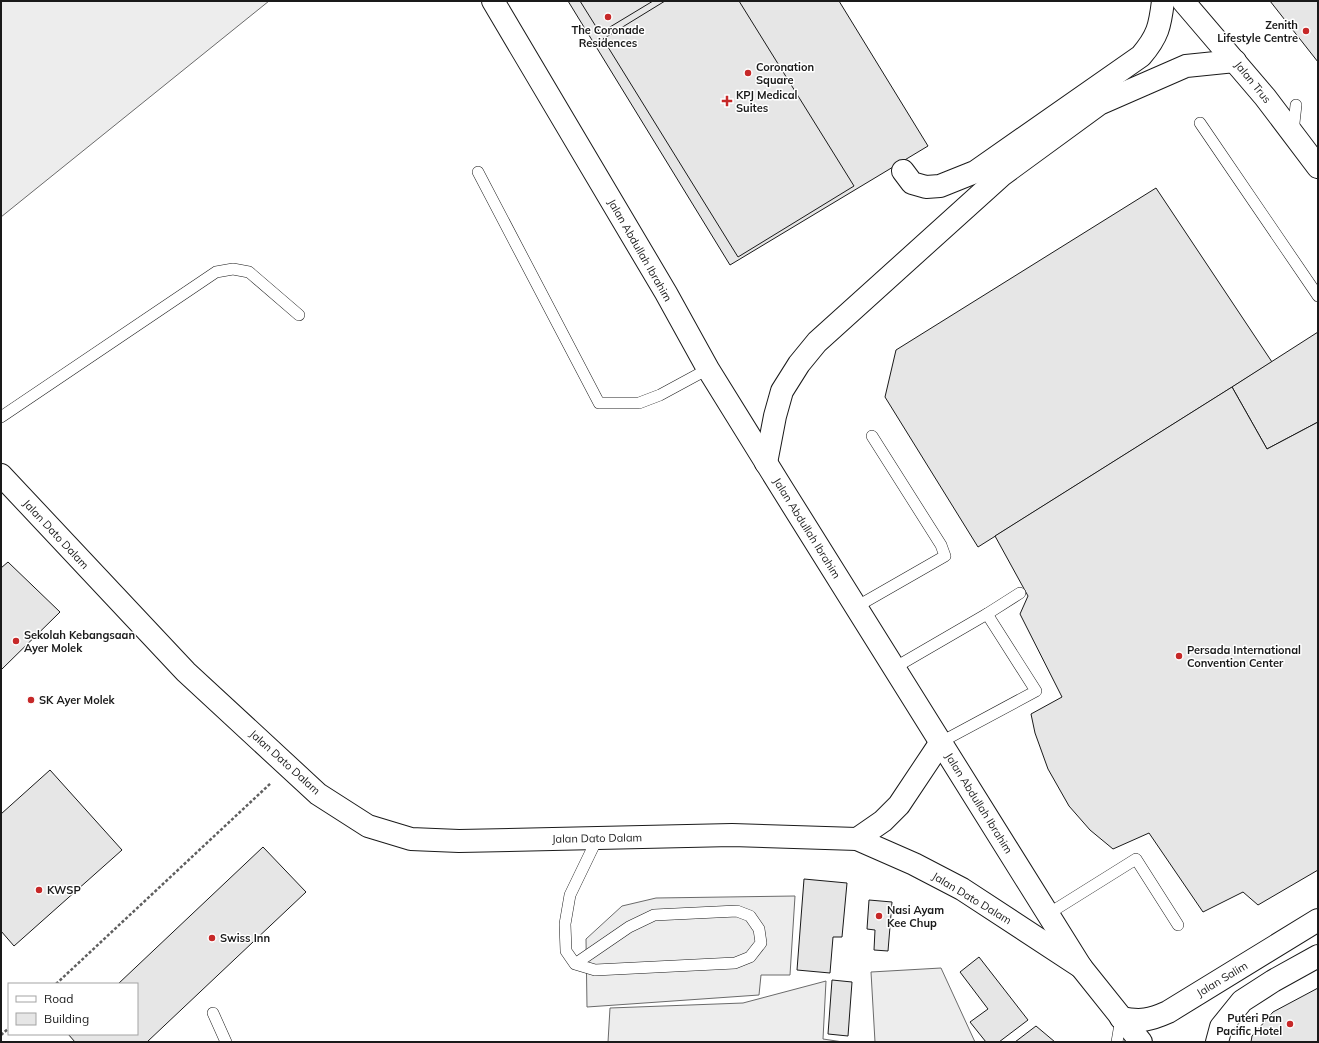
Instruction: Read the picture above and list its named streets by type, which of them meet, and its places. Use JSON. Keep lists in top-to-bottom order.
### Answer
{
  "streets": {
    "street": [
      "Jalan Trus",
      "Jalan Abdullah Ibrahim",
      "Jalan Dato Dalam",
      "Jalan Salim"
    ]
  },
  "crossings": [
    ["Jalan Abdullah Ibrahim", "Jalan Dato Dalam"],
    ["Jalan Abdullah Ibrahim", "Jalan Salim"]
  ],
  "places": {
    "other": [
      "The Coronade Residences",
      "Zenith Lifestyle Centre",
      "Coronation Square",
      "Sekolah Kebangsaan Ayer Molek",
      "Persada International Convention Center",
      "SK Ayer Molek",
      "KWSP",
      "Nasi Ayam Kee Chup",
      "Swiss Inn",
      "Puteri Pan Pacific Hotel"
    ],
    "health": ["KPJ Medical Suites"]
  },
  "legend": ["Road", "Building"]
}
